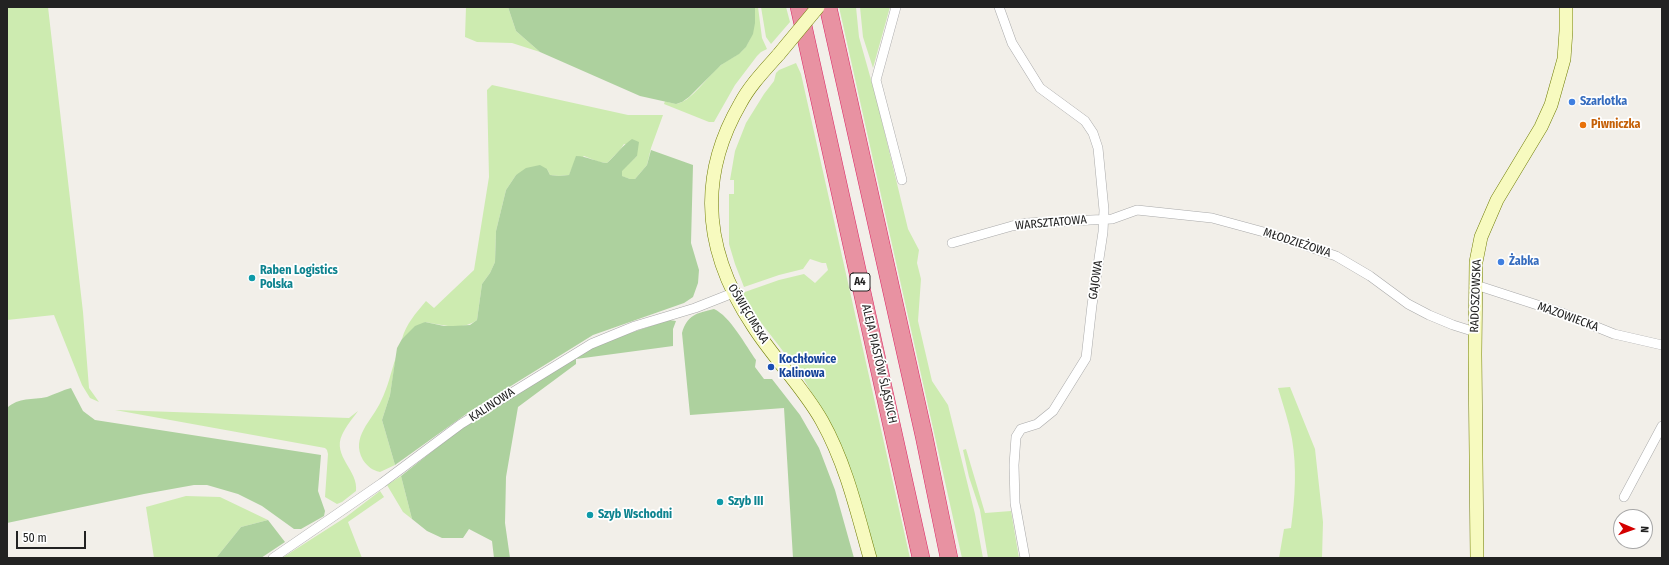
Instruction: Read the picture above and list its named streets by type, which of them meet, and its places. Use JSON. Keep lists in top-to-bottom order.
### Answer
{
  "streets": {
    "highway": ["A4", "ALEJA PIASTÓW ŚLĄSKICH"],
    "street": [
      "WARSZTATOWA",
      "MŁODZIEŻOWA",
      "GAJOWA",
      "RADOSZOWSKA",
      "OŚWIĘCIMSKA",
      "MAZOWIECKA",
      "KALINOWA"
    ]
  },
  "crossings": [
    ["WARSZTATOWA", "MŁODZIEŻOWA"],
    ["WARSZTATOWA", "GAJOWA"],
    ["MŁODZIEŻOWA", "GAJOWA"],
    ["MŁODZIEŻOWA", "RADOSZOWSKA"],
    ["RADOSZOWSKA", "MAZOWIECKA"],
    ["OŚWIĘCIMSKA", "KALINOWA"]
  ],
  "places": [
    "Szarlotka",
    "Piwniczka",
    "Żabka",
    "Raben Logistics Polska",
    "Kochłowice Kalinowa",
    "Szyb III",
    "Szyb Wschodni"
  ],
  "scale_bar": "50 m",
  "north": "right"
}
